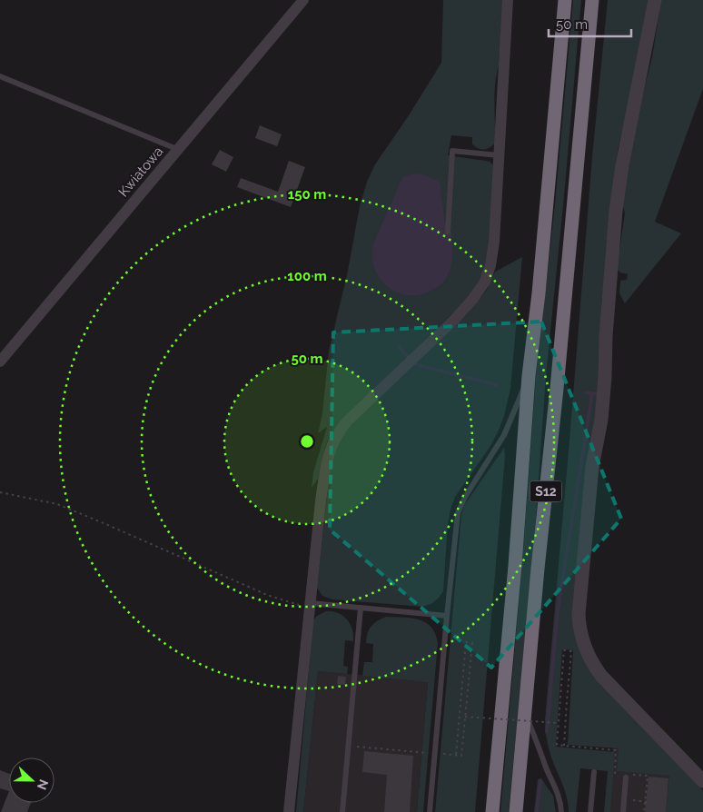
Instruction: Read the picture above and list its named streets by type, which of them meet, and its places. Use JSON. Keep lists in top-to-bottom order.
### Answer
{
  "streets": {
    "highway": ["S12"],
    "street": ["Kwiatowa"]
  },
  "scale_bar": "50 m",
  "north": "right",
  "rings": ["150 m", "100 m", "50 m"]
}
